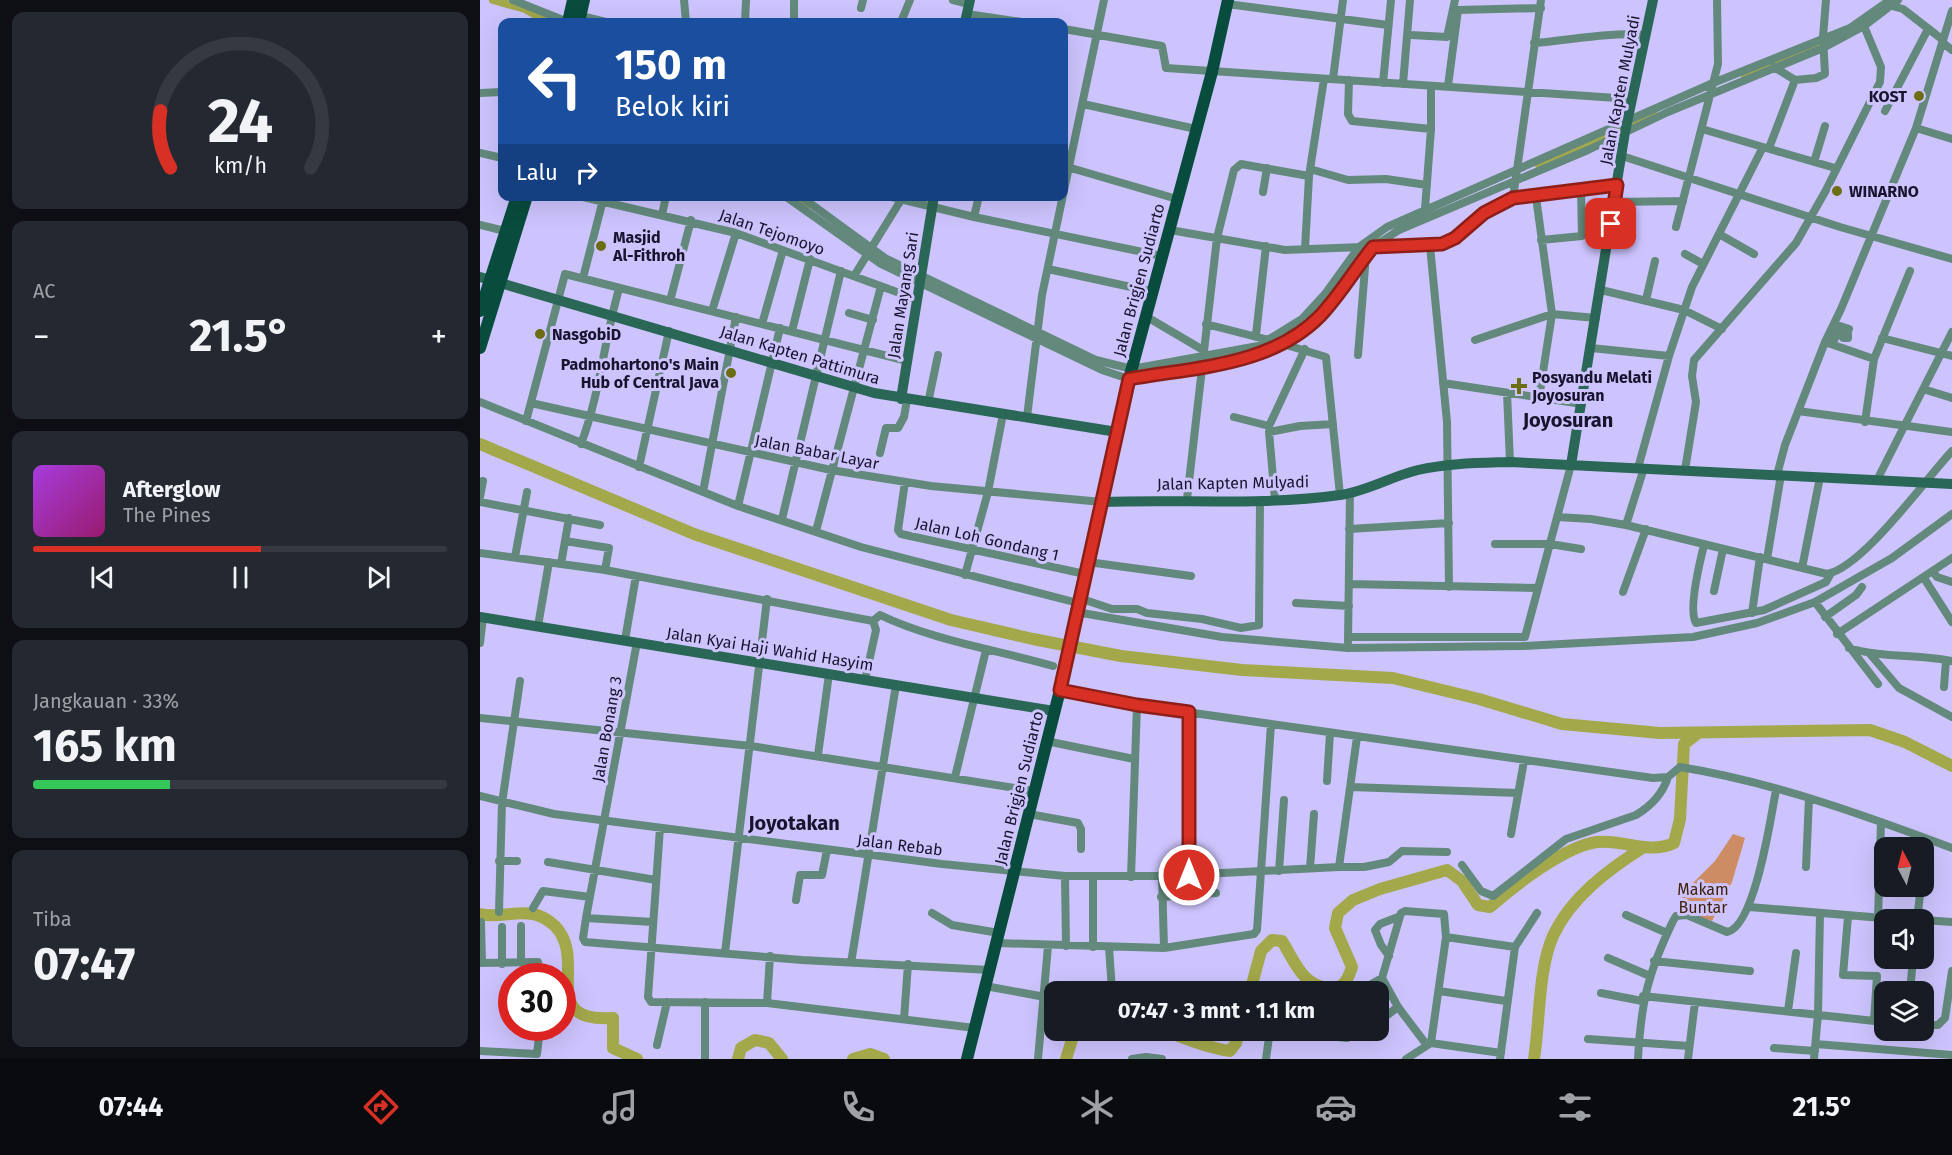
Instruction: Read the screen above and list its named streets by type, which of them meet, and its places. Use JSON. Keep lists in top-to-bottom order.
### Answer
{
  "streets": {
    "main road": [
      "Jalan Kapten Mulyadi",
      "Jalan Brigjen Sudiarto",
      "Jalan Mayang Sari",
      "Jalan Kapten Pattimura",
      "Jalan Kyai Haji Wahid Hasyim"
    ],
    "street": [
      "Jalan Tejomoyo",
      "Jalan Babar Layar",
      "Jalan Loh Gondang 1",
      "Jalan Bonang 3",
      "Jalan Rebab"
    ]
  },
  "crossings": [
    ["Jalan Kapten Mulyadi", "Jalan Brigjen Sudiarto"],
    ["Jalan Kapten Mulyadi", "Jalan Babar Layar"],
    ["Jalan Tejomoyo", "Jalan Mayang Sari"],
    ["Jalan Brigjen Sudiarto", "Jalan Kapten Pattimura"],
    ["Jalan Brigjen Sudiarto", "Jalan Babar Layar"],
    ["Jalan Brigjen Sudiarto", "Jalan Loh Gondang 1"],
    ["Jalan Brigjen Sudiarto", "Jalan Kyai Haji Wahid Hasyim"],
    ["Jalan Brigjen Sudiarto", "Jalan Rebab"],
    ["Jalan Mayang Sari", "Jalan Kapten Pattimura"],
    ["Jalan Babar Layar", "Jalan Loh Gondang 1"],
    ["Jalan Kyai Haji Wahid Hasyim", "Jalan Bonang 3"],
    ["Jalan Bonang 3", "Jalan Rebab"]
  ],
  "districts": ["Joyosuran", "Joyotakan"],
  "parks": ["Makam Buntar"],
  "places": {
    "other": [
      "KOST",
      "WINARNO",
      "Masjid Al-Fithroh",
      "NasgobiD",
      "Padmohartono's Main Hub of Central Java"
    ],
    "health": ["Posyandu Melati Joyosuran"]
  },
  "north": "top",
  "page": {
    "turn": ["150 m", "Belok kiri"],
    "then": "Lalu",
    "tile": [
      "AC",
      ["Jangkauan · 33%", "165 km"],
      ["Tiba", "07:47"]
    ],
    "heat": ["−", "21.5°", "+"],
    "song": ["Afterglow", "The Pines"],
    "limit": "30",
    "trip": "07:47 · 3 mnt · 1.1 km",
    "tabs": ["07:44", "21.5°"],
    "gauge": ["24", "km/h"]
  }
}
